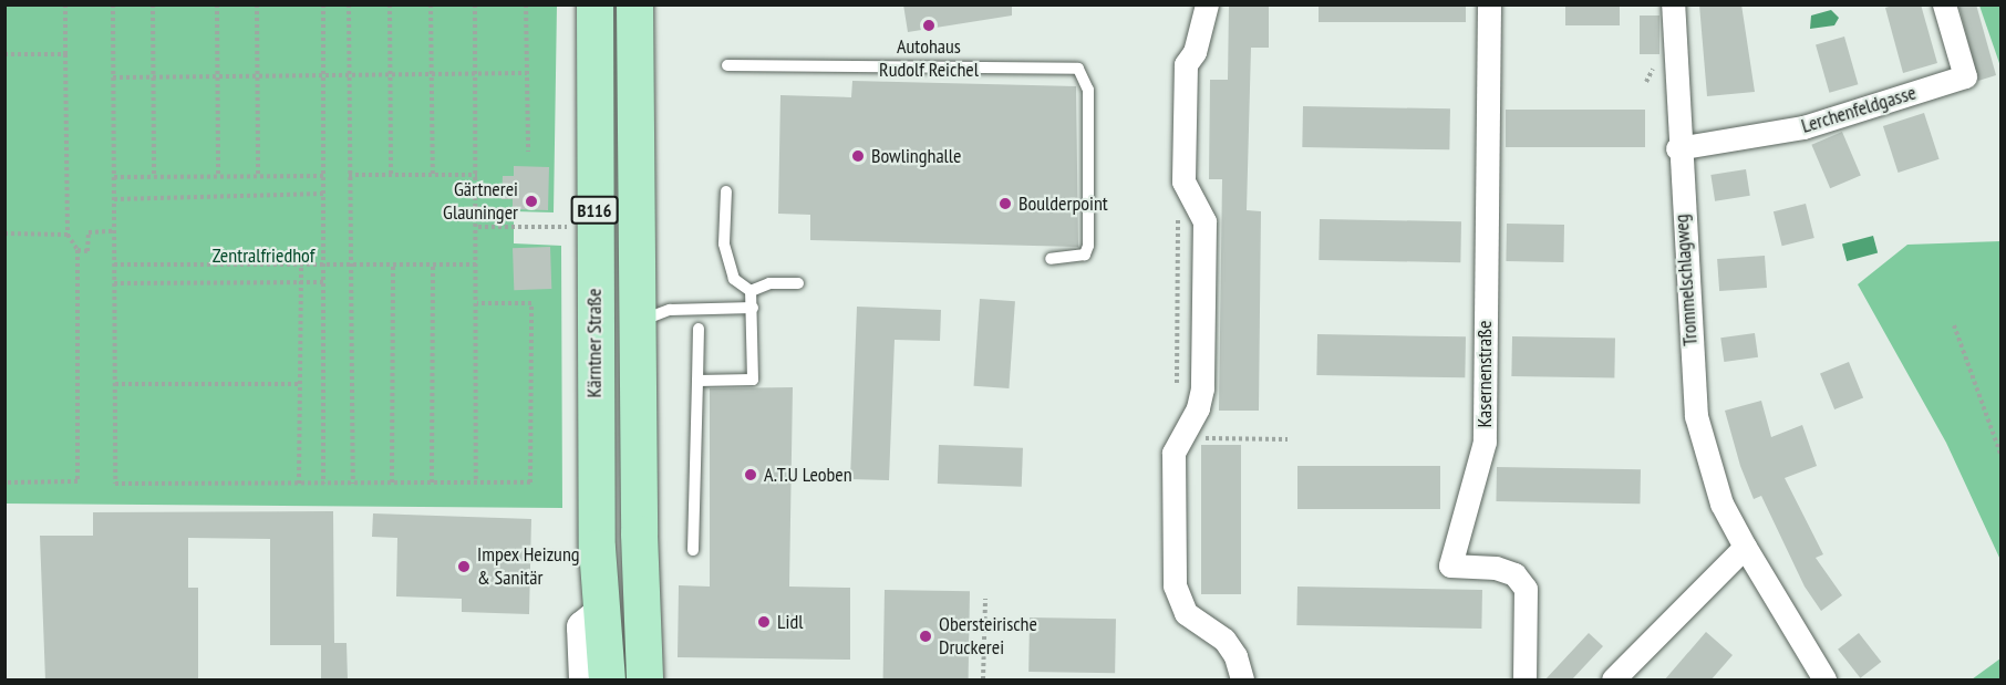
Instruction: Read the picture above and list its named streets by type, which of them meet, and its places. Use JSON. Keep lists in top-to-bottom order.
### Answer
{
  "streets": {
    "main road": ["B116", "Kärntner Straße"],
    "street": ["Lerchenfeldgasse", "Trommelschlagweg", "Kasernenstraße"]
  },
  "crossings": [
    ["Lerchenfeldgasse", "Trommelschlagweg"]
  ],
  "parks": ["Zentralfriedhof"],
  "places": [
    "Autohaus Rudolf Reichel",
    "Bowlinghalle",
    "Gärtnerei Glauninger",
    "Boulderpoint",
    "A.T.U Leoben",
    "Impex Heizung & Sanitär",
    "Lidl",
    "Obersteirische Druckerei"
  ]
}
